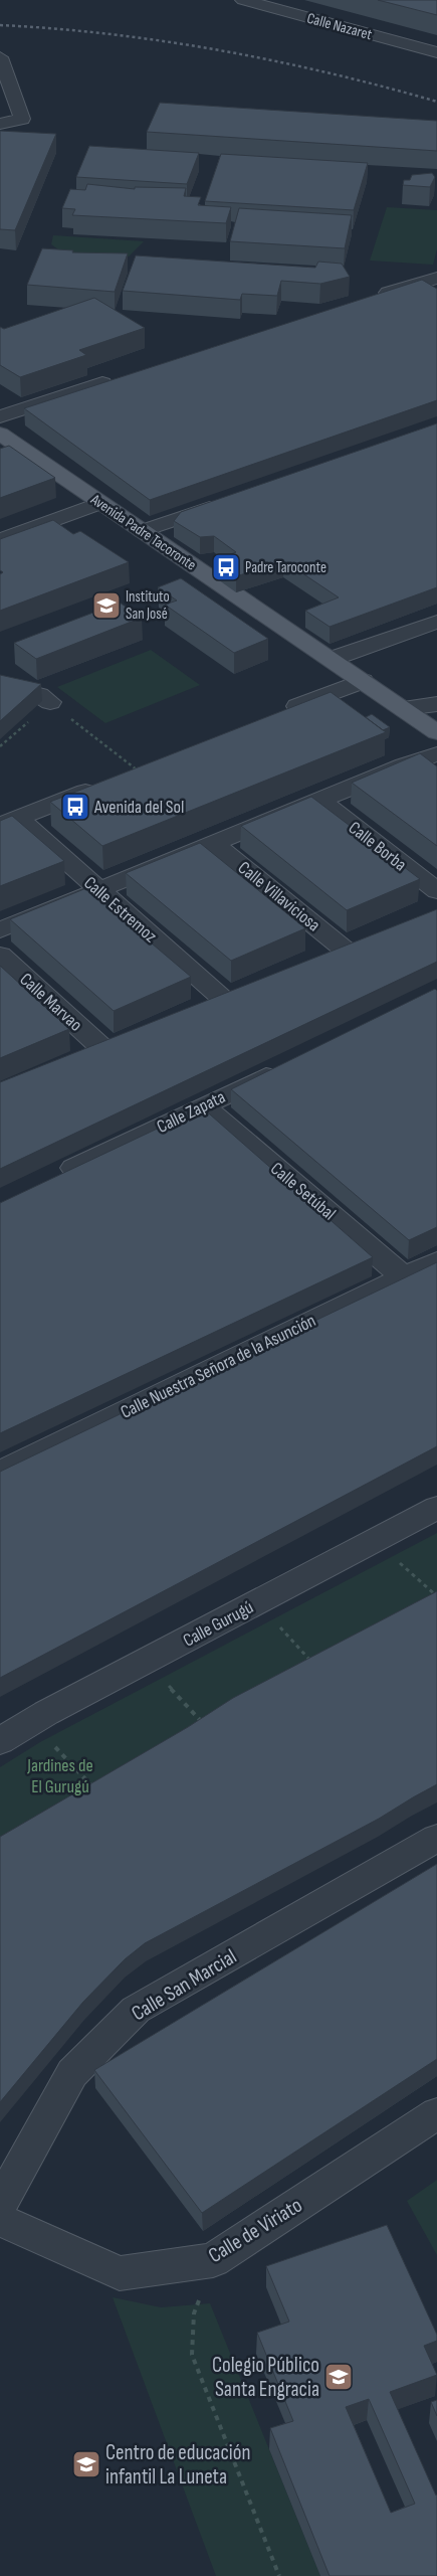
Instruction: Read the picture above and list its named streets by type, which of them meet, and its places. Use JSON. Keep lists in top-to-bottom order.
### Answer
{
  "streets": {
    "main road": ["Avenida Padre Tacoronte"],
    "street": [
      "Calle Nazaret",
      "Calle Borba",
      "Calle Villaviciosa",
      "Calle Estremoz",
      "Calle Marvao",
      "Calle Zapata",
      "Calle Setúbal",
      "Calle Nuestra Señora de la Asunción",
      "Calle Gurugú",
      "Calle San Marcial",
      "Calle de Viriato"
    ]
  },
  "crossings": [
    ["Calle Zapata", "Calle Setúbal"],
    ["Calle Setúbal", "Calle Nuestra Señora de la Asunción"]
  ],
  "parks": ["Jardines de El Gurugú"],
  "places": {
    "bus stop": ["Padre Taroconte", "Avenida del Sol"],
    "school or university": ["Instituto San José", "Colegio Público Santa Engracia", "Centro de educación infantil La Luneta"]
  }
}
